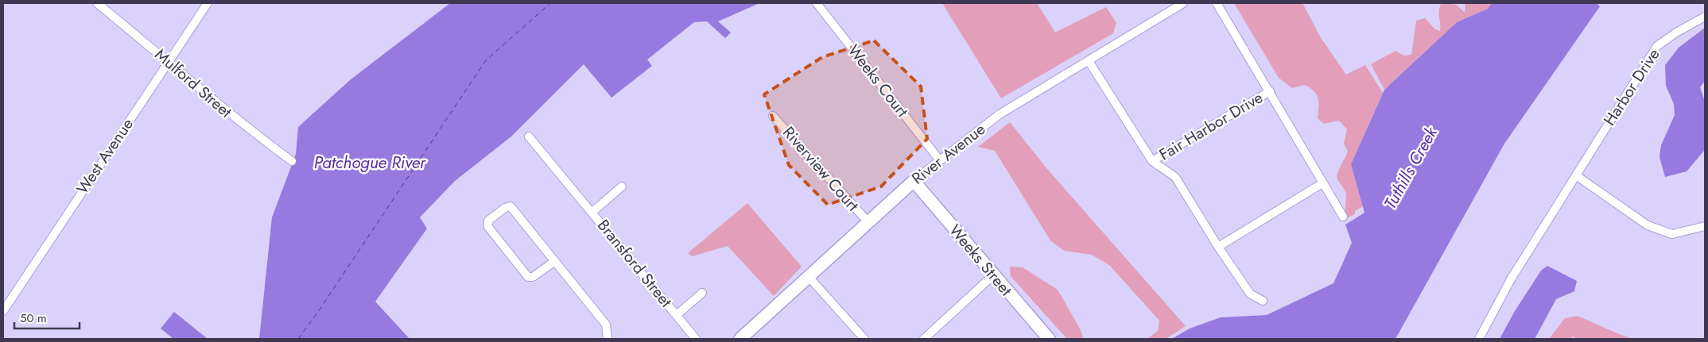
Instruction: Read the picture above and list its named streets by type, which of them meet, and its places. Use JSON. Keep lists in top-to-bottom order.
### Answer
{
  "streets": {
    "main road": ["River Avenue", "Weeks Street"],
    "street": [
      "Weeks Court",
      "Mulford Street",
      "Harbor Drive",
      "Fair Harbor Drive",
      "West Avenue",
      "Riverview Court",
      "Bransford Street"
    ]
  },
  "crossings": [
    ["Weeks Court", "River Avenue"],
    ["Mulford Street", "West Avenue"],
    ["Fair Harbor Drive", "River Avenue"],
    ["River Avenue", "Riverview Court"],
    ["River Avenue", "Weeks Street"]
  ],
  "water": ["Patchogue River", "Tuthills Creek"],
  "scale_bar": "50 m"
}
